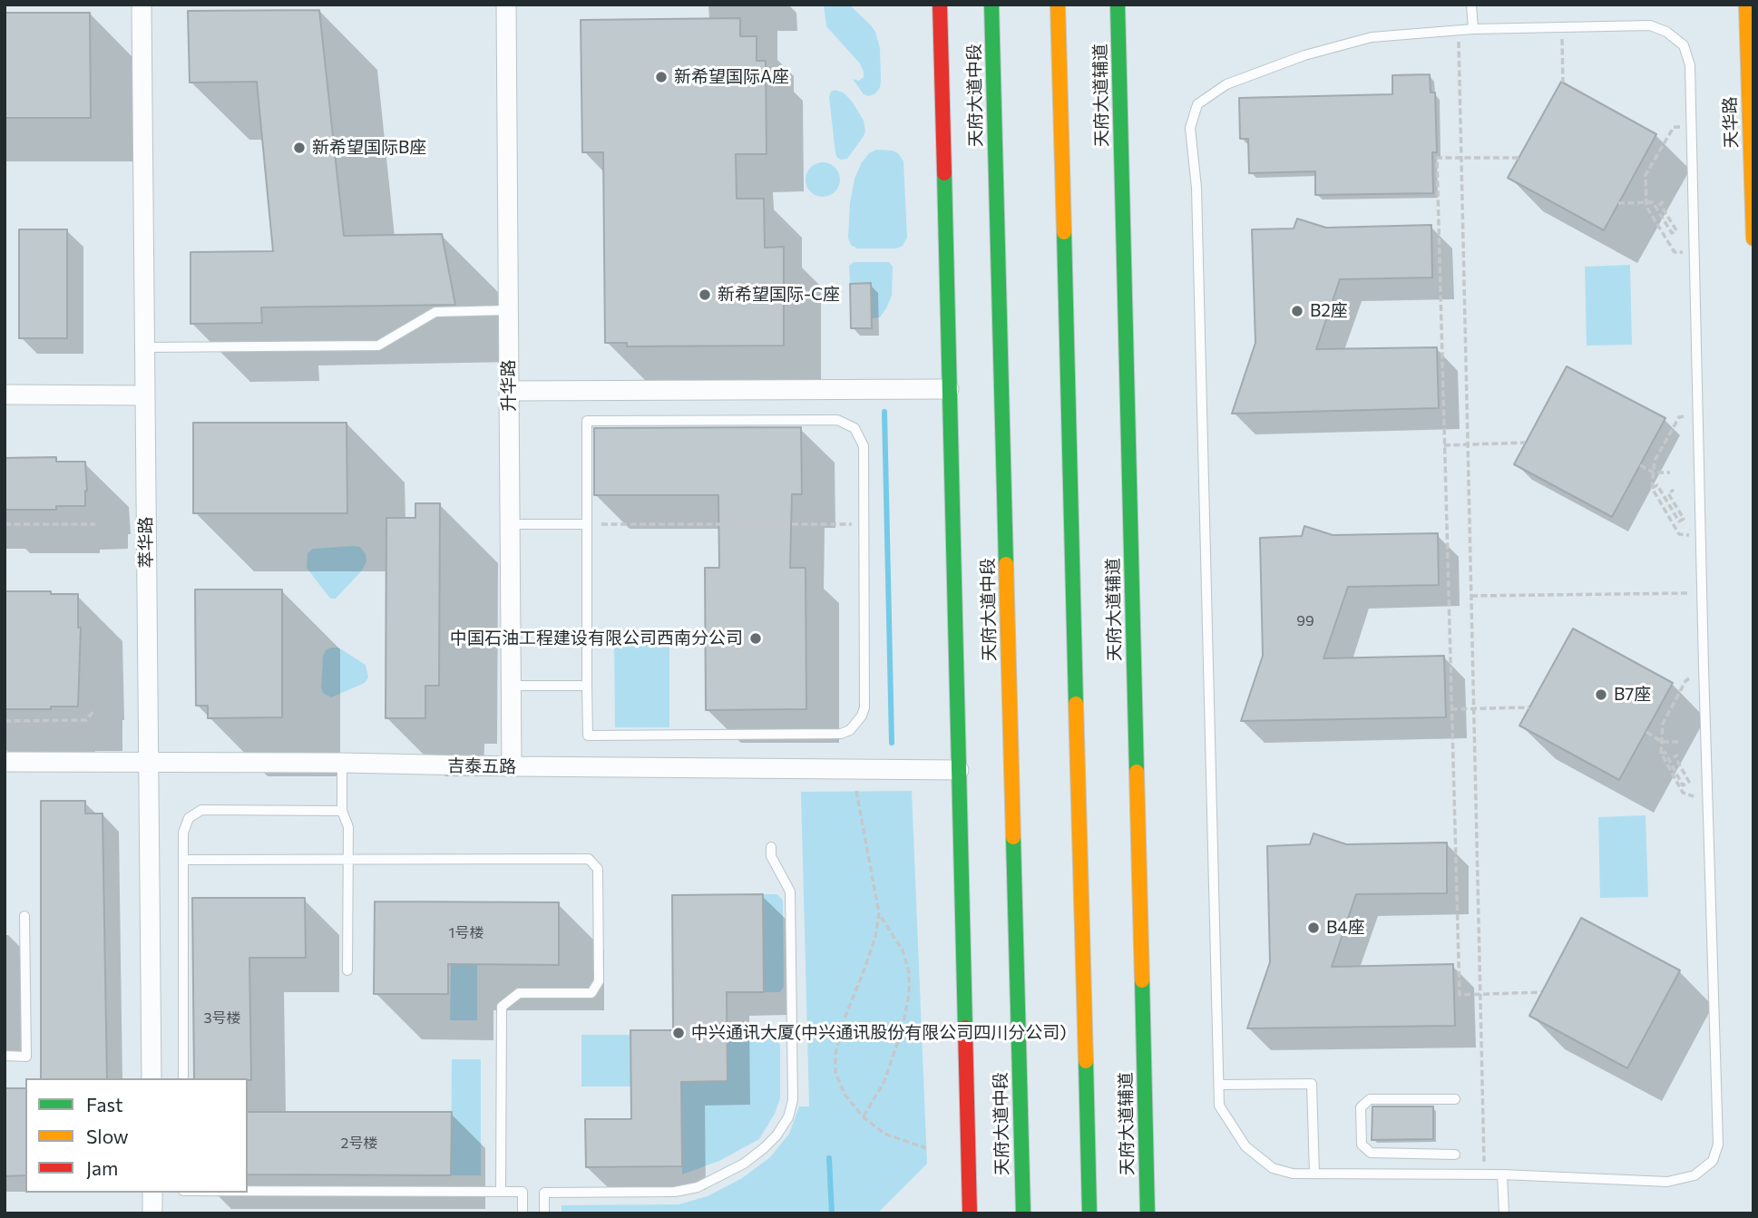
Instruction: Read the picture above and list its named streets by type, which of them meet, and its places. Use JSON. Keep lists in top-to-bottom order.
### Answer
{
  "streets": {
    "street": [
      "天府大道中段",
      "天府大道辅道",
      "天华路",
      "升华路",
      "萃华路",
      "吉泰五路"
    ]
  },
  "crossings": [
    ["升华路", "吉泰五路"],
    ["萃华路", "吉泰五路"]
  ],
  "places": [
    "新希望国际A座",
    "新希望国际B座",
    "新希望国际-C座",
    "B2座",
    "中国石油工程建设有限公司西南分公司",
    "B7座",
    "B4座",
    "中兴通讯大厦(中兴通讯股份有限公司四川分公司)"
  ],
  "house_numbers": [
    "99",
    "1号楼",
    "3号楼",
    "2号楼"
  ],
  "legend": ["Fast", "Slow", "Jam"]
}
